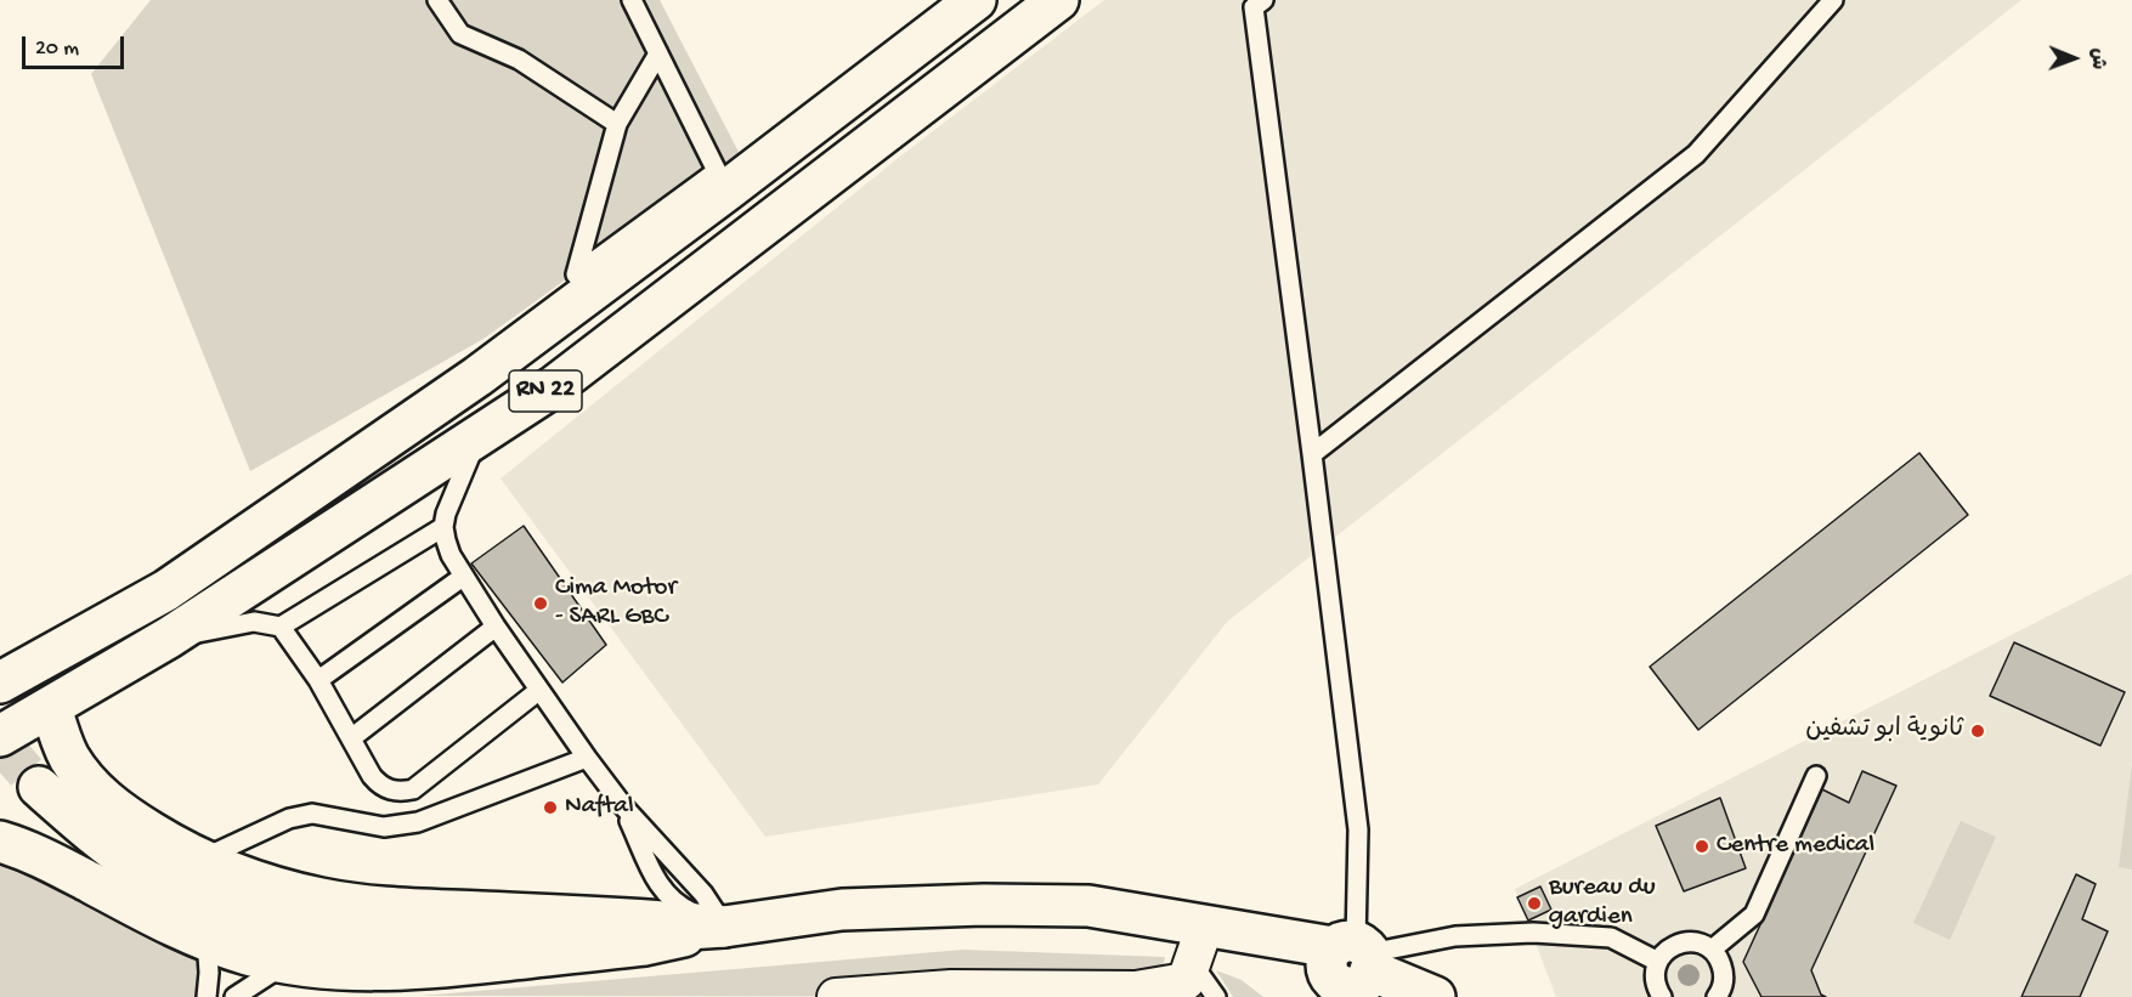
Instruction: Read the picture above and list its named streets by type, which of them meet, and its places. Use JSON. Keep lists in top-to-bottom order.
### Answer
{
  "streets": {
    "main road": ["RN 22"]
  },
  "places": [
    "Cima Motor - SARL GBC",
    "ثانوية ابو تشفين",
    "Naftal",
    "Centre medical",
    "Bureau du gardien"
  ],
  "scale_bar": "20 m",
  "north": "right"
}
